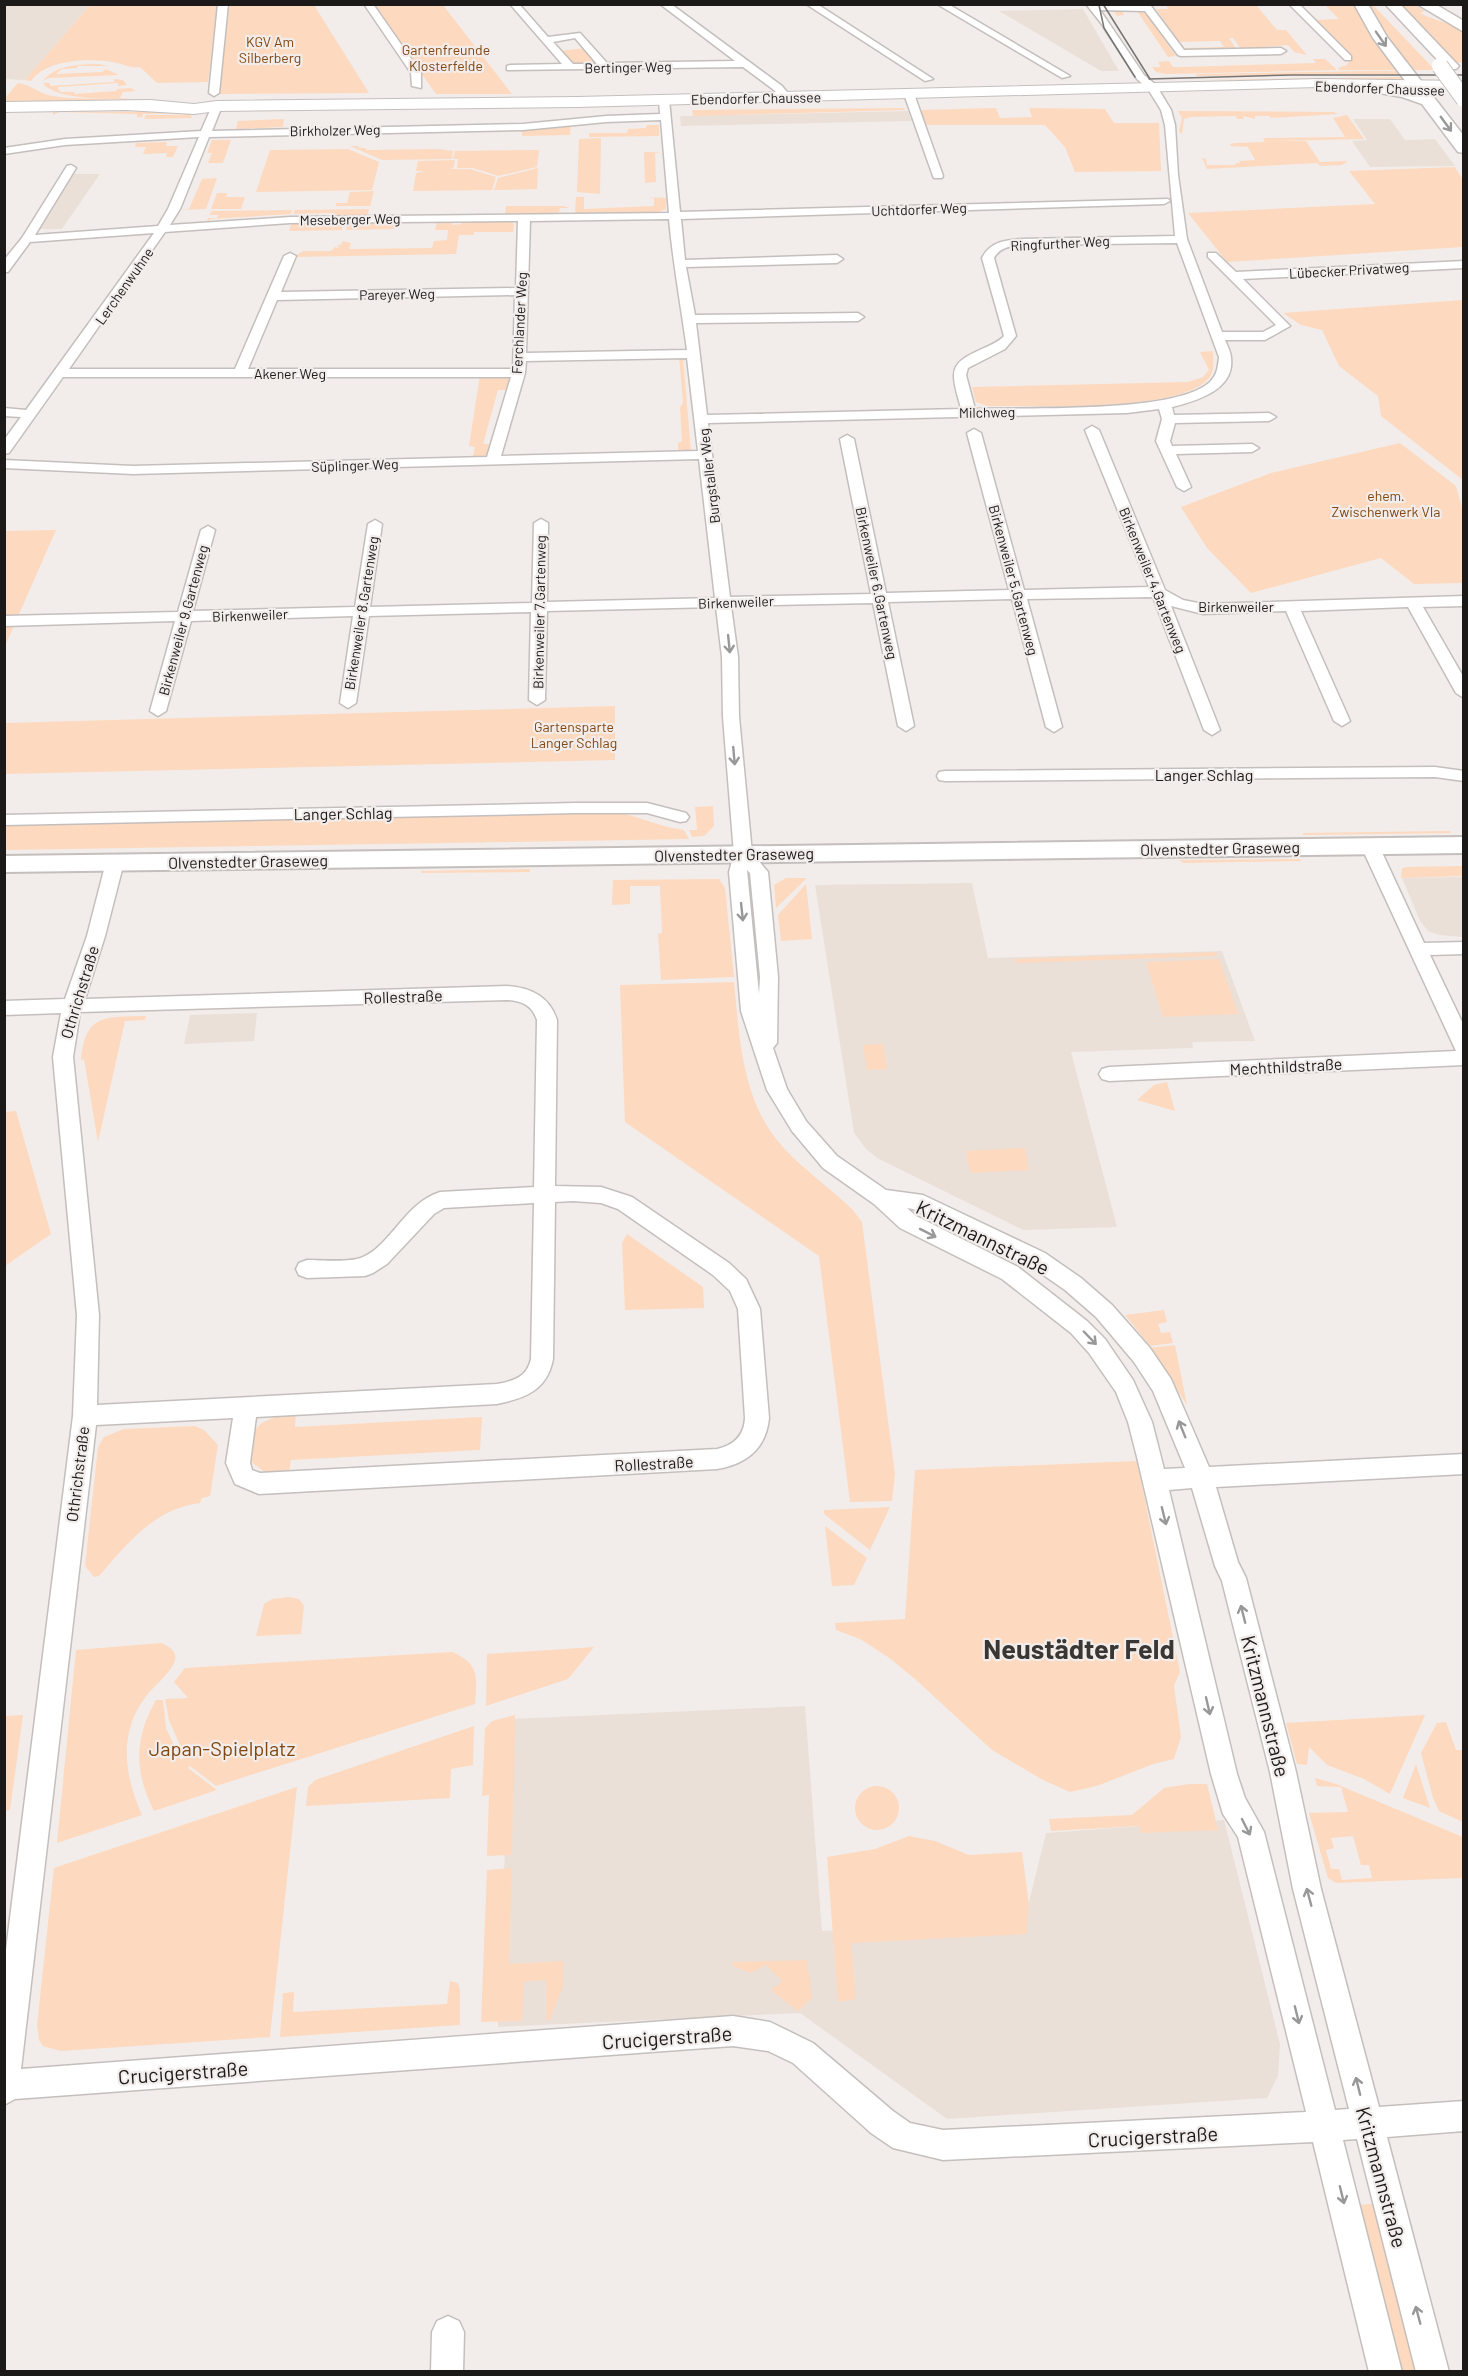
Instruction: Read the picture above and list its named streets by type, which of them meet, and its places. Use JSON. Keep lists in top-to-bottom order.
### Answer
{
  "streets": {
    "main road": ["Ebendorfer Chaussee", "Olvenstedter Graseweg"],
    "street": [
      "Bertinger Weg",
      "Birkholzer Weg",
      "Uchtdorfer Weg",
      "Meseberger Weg",
      "Ringfurther Weg",
      "Lübecker Privatweg",
      "Lerchenwuhne",
      "Pareyer Weg",
      "Ferchlander Weg",
      "Akener Weg",
      "Milchweg",
      "Süplinger Weg",
      "Burgstaller Weg",
      "Birkenweiler 5.Gartenweg",
      "Birkenweiler 4.Gartenweg",
      "Birkenweiler 6.Gartenweg",
      "Birkenweiler",
      "Birkenweiler 7.Gartenweg",
      "Birkenweiler 8.Gartenweg",
      "Birkenweiler 9.Gartenweg",
      "Langer Schlag",
      "Othrichstraße",
      "Rollestraße",
      "Mechthildstraße",
      "Kritzmannstraße",
      "Crucigerstraße"
    ]
  },
  "crossings": [
    ["Ebendorfer Chaussee", "Lerchenwuhne"],
    ["Ebendorfer Chaussee", "Milchweg"],
    ["Ebendorfer Chaussee", "Burgstaller Weg"],
    ["Birkholzer Weg", "Lerchenwuhne"],
    ["Birkholzer Weg", "Burgstaller Weg"],
    ["Uchtdorfer Weg", "Meseberger Weg"],
    ["Uchtdorfer Weg", "Burgstaller Weg"],
    ["Meseberger Weg", "Lerchenwuhne"],
    ["Meseberger Weg", "Ferchlander Weg"],
    ["Meseberger Weg", "Burgstaller Weg"],
    ["Ringfurther Weg", "Milchweg"],
    ["Lerchenwuhne", "Akener Weg"],
    ["Pareyer Weg", "Ferchlander Weg"],
    ["Ferchlander Weg", "Akener Weg"],
    ["Ferchlander Weg", "Süplinger Weg"],
    ["Milchweg", "Burgstaller Weg"],
    ["Süplinger Weg", "Burgstaller Weg"],
    ["Burgstaller Weg", "Birkenweiler"],
    ["Burgstaller Weg", "Olvenstedter Graseweg"],
    ["Burgstaller Weg", "Kritzmannstraße"],
    ["Birkenweiler 5.Gartenweg", "Birkenweiler"],
    ["Birkenweiler 4.Gartenweg", "Birkenweiler"],
    ["Birkenweiler 6.Gartenweg", "Birkenweiler"],
    ["Birkenweiler", "Birkenweiler 7.Gartenweg"],
    ["Birkenweiler", "Birkenweiler 8.Gartenweg"],
    ["Birkenweiler", "Birkenweiler 9.Gartenweg"],
    ["Olvenstedter Graseweg", "Othrichstraße"],
    ["Olvenstedter Graseweg", "Kritzmannstraße"],
    ["Othrichstraße", "Rollestraße"],
    ["Othrichstraße", "Crucigerstraße"],
    ["Kritzmannstraße", "Crucigerstraße"]
  ],
  "districts": ["Neustädter Feld"],
  "parks": [
    "KGV Am Silberberg",
    "Gartenfreunde Klosterfelde",
    "ehem. Zwischenwerk VIa",
    "Gartensparte Langer Schlag",
    "Japan-Spielplatz"
  ]
}
